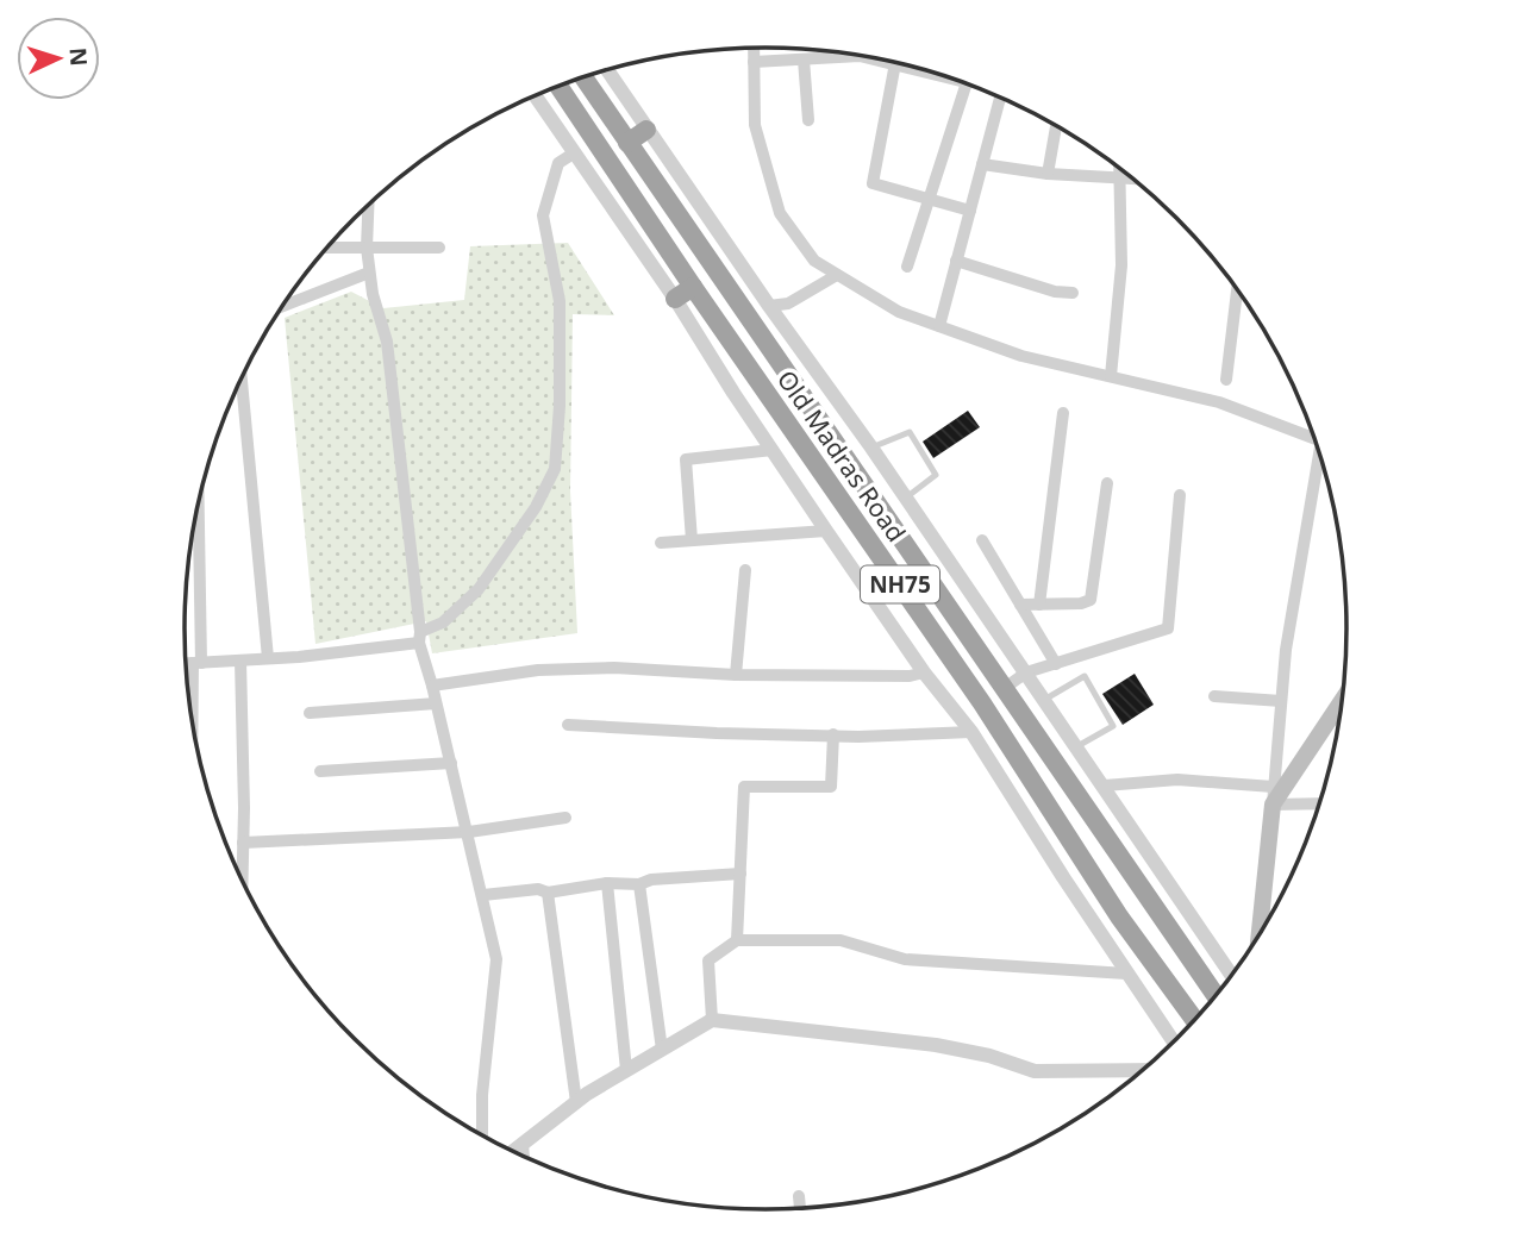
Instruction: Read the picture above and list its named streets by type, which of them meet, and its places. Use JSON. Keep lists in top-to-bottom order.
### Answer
{
  "streets": {
    "highway": ["Old Madras Road", "NH75"]
  },
  "north": "right"
}
